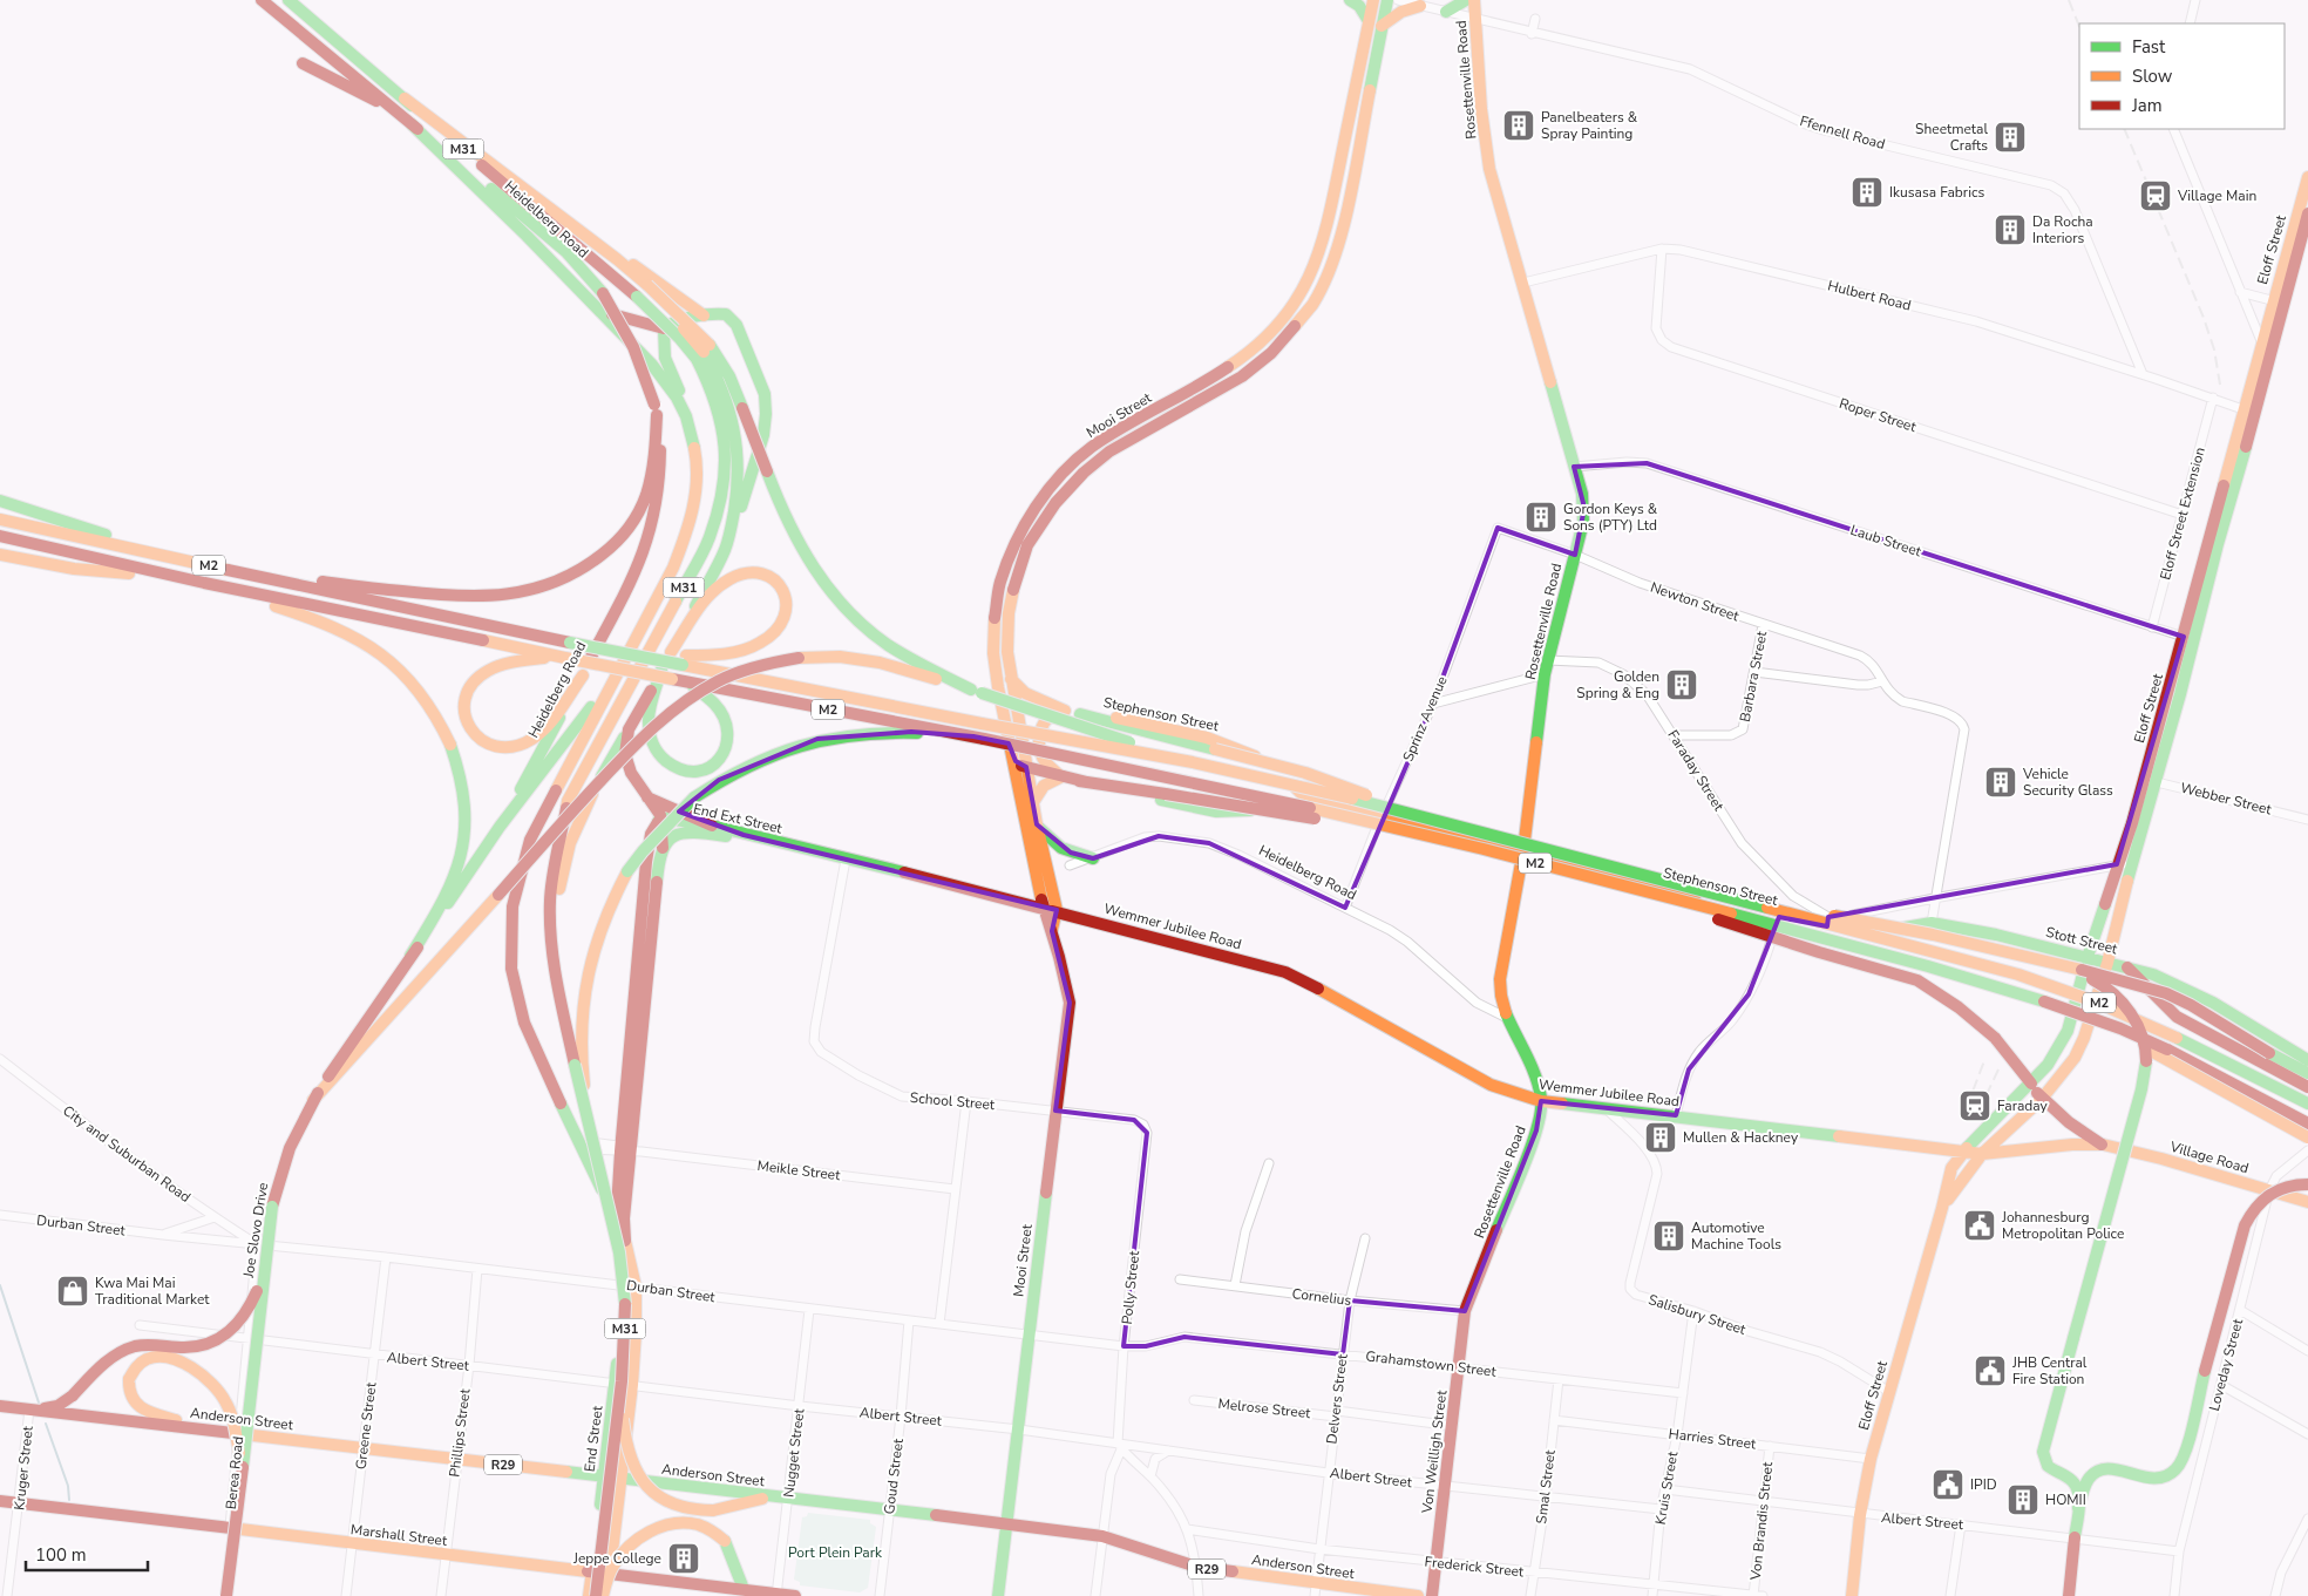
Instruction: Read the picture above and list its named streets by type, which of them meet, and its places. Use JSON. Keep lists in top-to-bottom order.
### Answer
{
  "streets": {
    "main road": [
      "Rosettenville Road",
      "M31",
      "Heidelberg Road",
      "Eloff Street",
      "Mooi Street",
      "M2",
      "Stephenson Street",
      "End Ext Street",
      "Wemmer Jubilee Road",
      "Stott Street",
      "Village Road",
      "Joe Slovo Drive",
      "Anderson Street",
      "End Street",
      "Von Weilligh Street",
      "R29",
      "Marshall Street"
    ],
    "street": [
      "Ffennell Road",
      "Hulbert Road",
      "Roper Street",
      "Eloff Street Extension",
      "Laub Street",
      "Newton Street",
      "Barbara Street",
      "Sprinz Avenue",
      "Faraday Street",
      "Webber Street",
      "School Street",
      "City and Suburban Road",
      "Meikle Street",
      "Durban Street",
      "Polly Street",
      "Cornelius",
      "Salisbury Street",
      "Albert Street",
      "Grahamstown Street",
      "Loveday Street",
      "Delvers Street",
      "Melrose Street",
      "Greene Street",
      "Phillips Street",
      "Harries Street",
      "Nugget Street",
      "Kruger Street",
      "Berea Road",
      "Goud Street",
      "Smal Street",
      "Kruis Street",
      "Von Brandis Street",
      "Frederick Street"
    ]
  },
  "crossings": [
    ["Rosettenville Road", "Ffennell Road"],
    ["Rosettenville Road", "Heidelberg Road"],
    ["Rosettenville Road", "Hulbert Road"],
    ["Rosettenville Road", "Laub Street"],
    ["Rosettenville Road", "Newton Street"],
    ["Rosettenville Road", "Stephenson Street"],
    ["Rosettenville Road", "Faraday Street"],
    ["Rosettenville Road", "Wemmer Jubilee Road"],
    ["Rosettenville Road", "Cornelius"],
    ["Rosettenville Road", "Von Weilligh Street"],
    ["Ffennell Road", "Hulbert Road"],
    ["M31", "Albert Street"],
    ["M31", "End Street"],
    ["Heidelberg Road", "Sprinz Avenue"],
    ["Heidelberg Road", "Joe Slovo Drive"],
    ["Eloff Street", "Hulbert Road"],
    ["Eloff Street", "Laub Street"],
    ["Eloff Street", "Stephenson Street"],
    ["Eloff Street", "Webber Street"],
    ["Eloff Street", "Wemmer Jubilee Road"],
    ["Eloff Street", "Stott Street"],
    ["Eloff Street", "Salisbury Street"],
    ["Eloff Street", "Albert Street"],
    ["Eloff Street", "Harries Street"],
    ["Hulbert Road", "Roper Street"],
    ["Hulbert Road", "Eloff Street Extension"],
    ["Mooi Street", "Stephenson Street"],
    ["Mooi Street", "Wemmer Jubilee Road"],
    ["Mooi Street", "School Street"],
    ["Mooi Street", "Durban Street"],
    ["Mooi Street", "Albert Street"],
    ["Mooi Street", "Anderson Street"],
    ["Roper Street", "Eloff Street Extension"],
    ["Eloff Street Extension", "Laub Street"],
    ["Newton Street", "Barbara Street"],
    ["Newton Street", "Stephenson Street"],
    ["Newton Street", "Sprinz Avenue"],
    ["Newton Street", "Stott Street"],
    ["Barbara Street", "Faraday Street"],
    ["Stephenson Street", "Sprinz Avenue"],
    ["Stephenson Street", "Faraday Street"],
    ["Stephenson Street", "Stott Street"],
    ["Faraday Street", "Stott Street"],
    ["Wemmer Jubilee Road", "Village Road"],
    ["Wemmer Jubilee Road", "Salisbury Street"],
    ["School Street", "Polly Street"],
    ["City and Suburban Road", "Durban Street"],
    ["City and Suburban Road", "Berea Road"],
    ["Village Road", "Loveday Street"],
    ["Durban Street", "Polly Street"],
    ["Durban Street", "Grahamstown Street"],
    ["Durban Street", "Greene Street"],
    ["Durban Street", "Phillips Street"],
    ["Durban Street", "End Street"],
    ["Durban Street", "Nugget Street"],
    ["Durban Street", "Berea Road"],
    ["Durban Street", "Goud Street"],
    ["Polly Street", "Albert Street"],
    ["Polly Street", "Anderson Street"],
    ["Cornelius", "Delvers Street"],
    ["Cornelius", "Von Weilligh Street"],
    ["Salisbury Street", "Kruis Street"],
    ["Albert Street", "Loveday Street"],
    ["Albert Street", "Delvers Street"],
    ["Albert Street", "Greene Street"],
    ["Albert Street", "Phillips Street"],
    ["Albert Street", "End Street"],
    ["Albert Street", "Von Weilligh Street"],
    ["Albert Street", "Nugget Street"],
    ["Albert Street", "Berea Road"],
    ["Albert Street", "Goud Street"],
    ["Albert Street", "Smal Street"],
    ["Albert Street", "Kruis Street"],
    ["Albert Street", "Von Brandis Street"],
    ["Grahamstown Street", "Delvers Street"],
    ["Grahamstown Street", "Von Weilligh Street"],
    ["Grahamstown Street", "Smal Street"],
    ["Grahamstown Street", "Kruis Street"],
    ["Delvers Street", "Melrose Street"],
    ["Delvers Street", "Anderson Street"],
    ["Delvers Street", "Frederick Street"],
    ["Melrose Street", "Von Weilligh Street"],
    ["Anderson Street", "Greene Street"],
    ["Anderson Street", "Phillips Street"],
    ["Anderson Street", "End Street"],
    ["Anderson Street", "Nugget Street"],
    ["Anderson Street", "Kruger Street"],
    ["Anderson Street", "Berea Road"],
    ["Anderson Street", "Goud Street"],
    ["Greene Street", "Marshall Street"],
    ["Phillips Street", "Marshall Street"],
    ["End Street", "Marshall Street"],
    ["Harries Street", "Smal Street"],
    ["Harries Street", "Kruis Street"],
    ["Harries Street", "Von Brandis Street"],
    ["Von Weilligh Street", "Frederick Street"],
    ["Nugget Street", "Marshall Street"],
    ["Kruger Street", "Marshall Street"],
    ["Berea Road", "Marshall Street"],
    ["Smal Street", "Frederick Street"],
    ["Kruis Street", "Frederick Street"],
    ["Von Brandis Street", "Frederick Street"]
  ],
  "parks": ["Port Plein Park"],
  "places": {
    "building": [
      "Panelbeaters & Spray Painting",
      "Sheetmetal Crafts",
      "Ikusasa Fabrics",
      "Da Rocha Interiors",
      "Gordon Keys & Sons (PTY) Ltd",
      "Golden Spring & Eng",
      "Vehicle Security Glass",
      "Mullen & Hackney",
      "Automotive Machine Tools",
      "HOMII",
      "Jeppe College"
    ],
    "station": ["Village Main", "Faraday"],
    "public building": ["Johannesburg Metropolitan Police", "JHB Central Fire Station", "IPID"],
    "shop": ["Kwa Mai Mai Traditional Market"]
  },
  "legend": ["Fast", "Slow", "Jam"],
  "scale_bar": "100 m"
}
